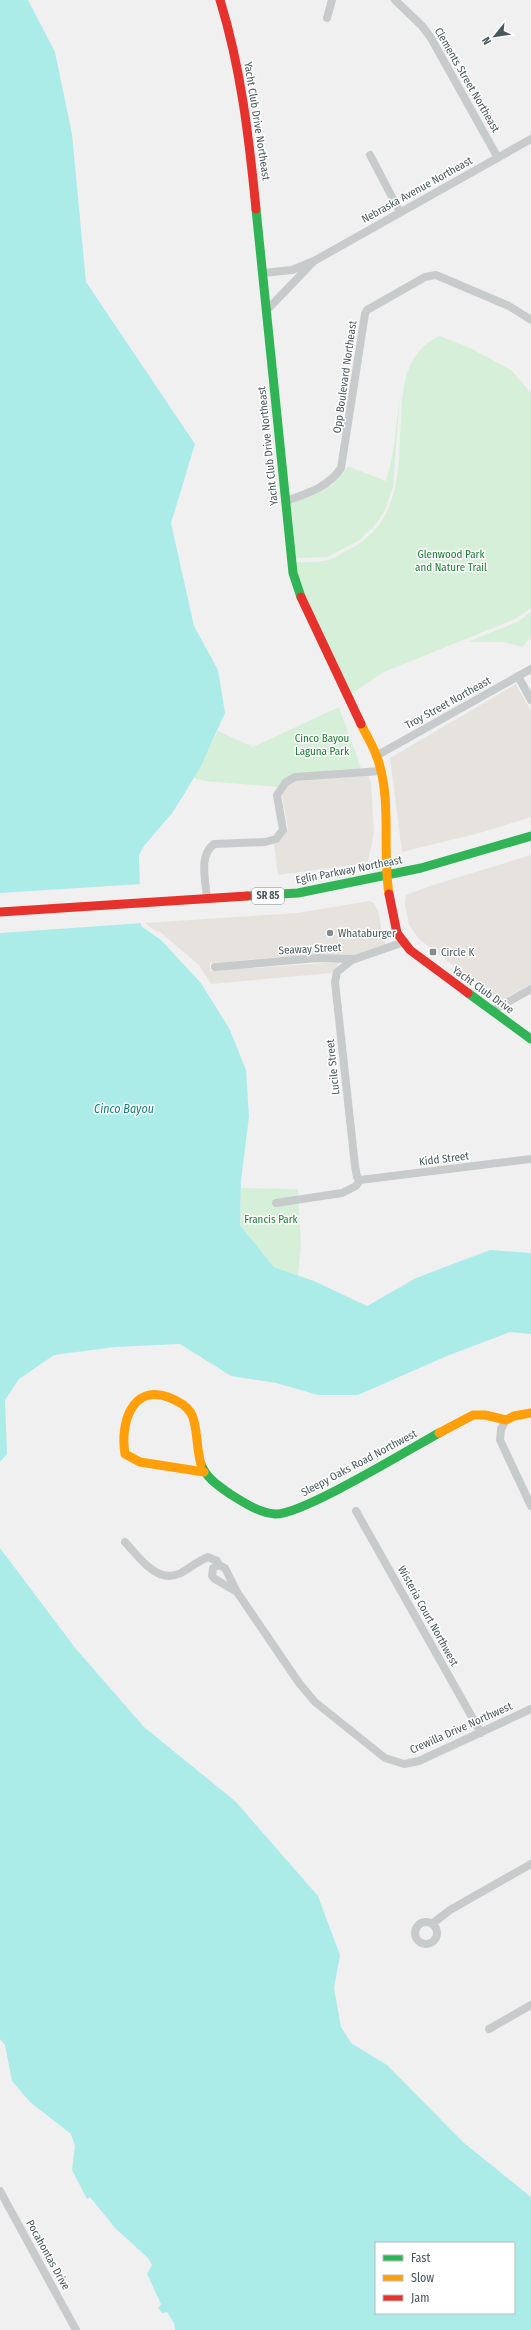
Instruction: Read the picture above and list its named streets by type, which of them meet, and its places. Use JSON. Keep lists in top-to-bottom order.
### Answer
{
  "streets": {
    "main road": [
      "Yacht Club Drive Northeast",
      "Eglin Parkway Northeast",
      "SR 85",
      "Yacht Club Drive",
      "Sleepy Oaks Road Northwest"
    ],
    "street": [
      "Clements Street Northeast",
      "Nebraska Avenue Northeast",
      "Opp Boulevard Northeast",
      "Troy Street Northeast",
      "Seaway Street",
      "Lucile Street",
      "Kidd Street",
      "Wisteria Court Northwest",
      "Crewilla Drive Northwest",
      "Pocahontas Drive"
    ]
  },
  "crossings": [
    ["Clements Street Northeast", "Nebraska Avenue Northeast"],
    ["Yacht Club Drive Northeast", "Nebraska Avenue Northeast"],
    ["Yacht Club Drive Northeast", "Opp Boulevard Northeast"],
    ["Yacht Club Drive Northeast", "Troy Street Northeast"],
    ["Yacht Club Drive Northeast", "Eglin Parkway Northeast"],
    ["Yacht Club Drive Northeast", "Yacht Club Drive"],
    ["Eglin Parkway Northeast", "Yacht Club Drive"],
    ["Seaway Street", "Yacht Club Drive"],
    ["Seaway Street", "Lucile Street"],
    ["Lucile Street", "Kidd Street"],
    ["Wisteria Court Northwest", "Crewilla Drive Northwest"]
  ],
  "water": ["Cinco Bayou"],
  "parks": ["Glenwood Park and Nature Trail", "Cinco Bayou Laguna Park", "Francis Park"],
  "places": {
    "other": ["Whataburger"],
    "transit": ["Circle K"]
  },
  "legend": ["Fast", "Slow", "Jam"],
  "north": "bottom left"
}
